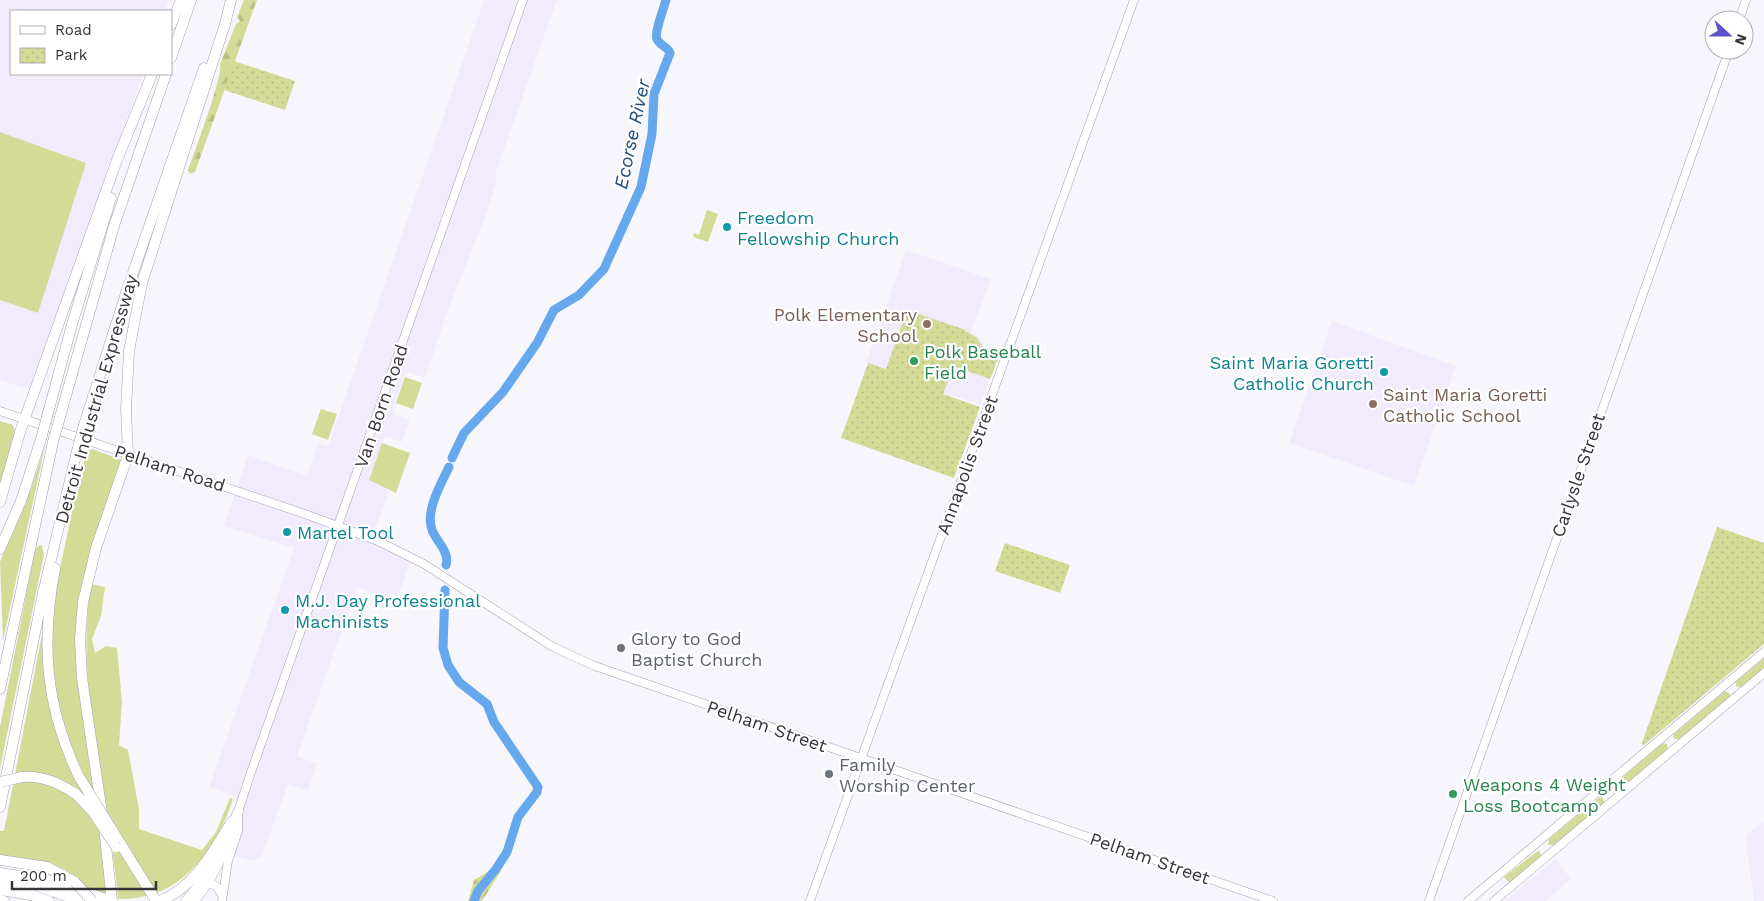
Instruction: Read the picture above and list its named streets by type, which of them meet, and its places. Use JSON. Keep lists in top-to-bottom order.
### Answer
{
  "streets": {
    "highway": ["Detroit Industrial Expressway"],
    "street": [
      "Van Born Road",
      "Annapolis Street",
      "Pelham Road",
      "Carlysle Street",
      "Pelham Street"
    ]
  },
  "crossings": [
    ["Van Born Road", "Pelham Road"],
    ["Van Born Road", "Pelham Street"],
    ["Annapolis Street", "Pelham Street"],
    ["Pelham Road", "Pelham Street"]
  ],
  "water": ["Ecorse River"],
  "places": [
    "Freedom Fellowship Church",
    "Polk Elementary School",
    "Polk Baseball Field",
    "Saint Maria Goretti Catholic Church",
    "Saint Maria Goretti Catholic School",
    "Martel Tool",
    "M.J. Day Professional Machinists",
    "Glory to God Baptist Church",
    "Family Worship Center",
    "Weapons 4 Weight Loss Bootcamp"
  ],
  "legend": ["Road", "Park"],
  "scale_bar": "200 m",
  "north": "right"
}
